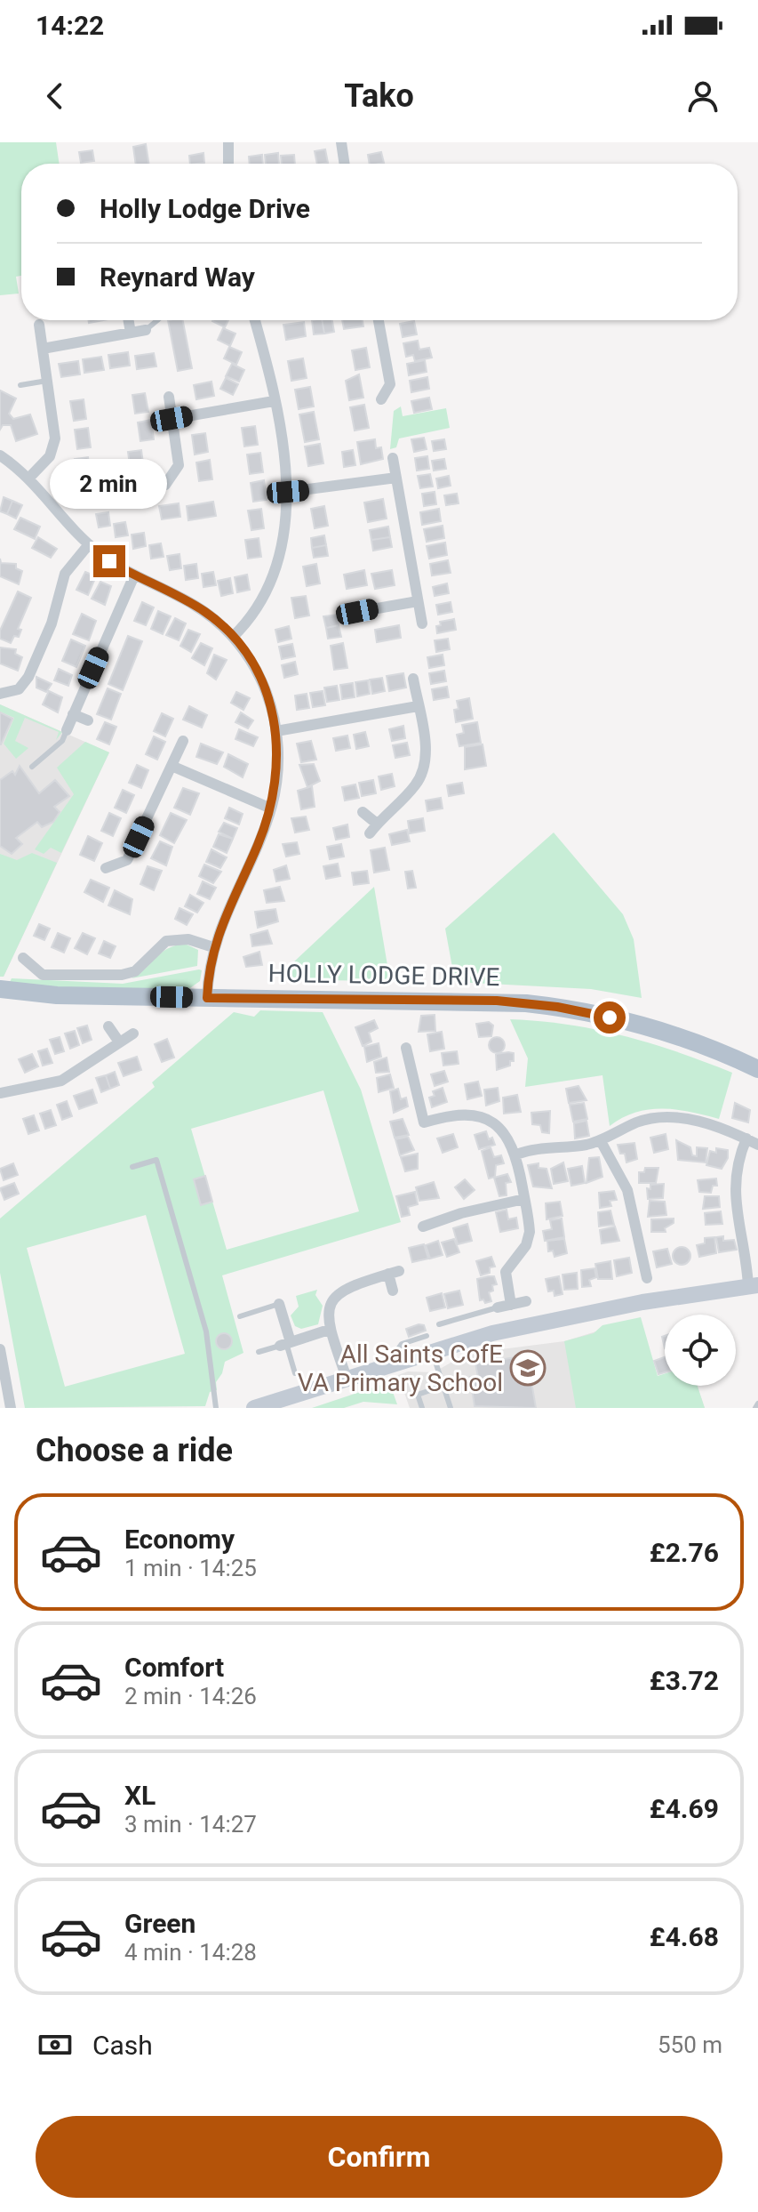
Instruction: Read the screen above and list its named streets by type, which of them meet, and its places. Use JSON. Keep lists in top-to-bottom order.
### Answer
{
  "streets": {
    "main road": ["HOLLY LODGE DRIVE"]
  },
  "places": {
    "school or university": ["All Saints CofE VA Primary School"]
  },
  "page": {
    "status": "14:22",
    "header": "Tako",
    "banner": ["Holly Lodge Drive", "Reynard Way"],
    "bubble": "2 min",
    "heading": "Choose a ride",
    "list": [
      {
        "name": "Economy",
        "note": "1 min · 14:25",
        "value": "£2.76"
      },
      {
        "name": "Comfort",
        "note": "2 min · 14:26",
        "value": "£3.72"
      },
      {
        "name": "XL",
        "note": "3 min · 14:27",
        "value": "£4.69"
      },
      {
        "name": "Green",
        "note": "4 min · 14:28",
        "value": "£4.68"
      }
    ],
    "pay": ["Cash", "550 m"],
    "buttons": "Confirm"
  }
}
